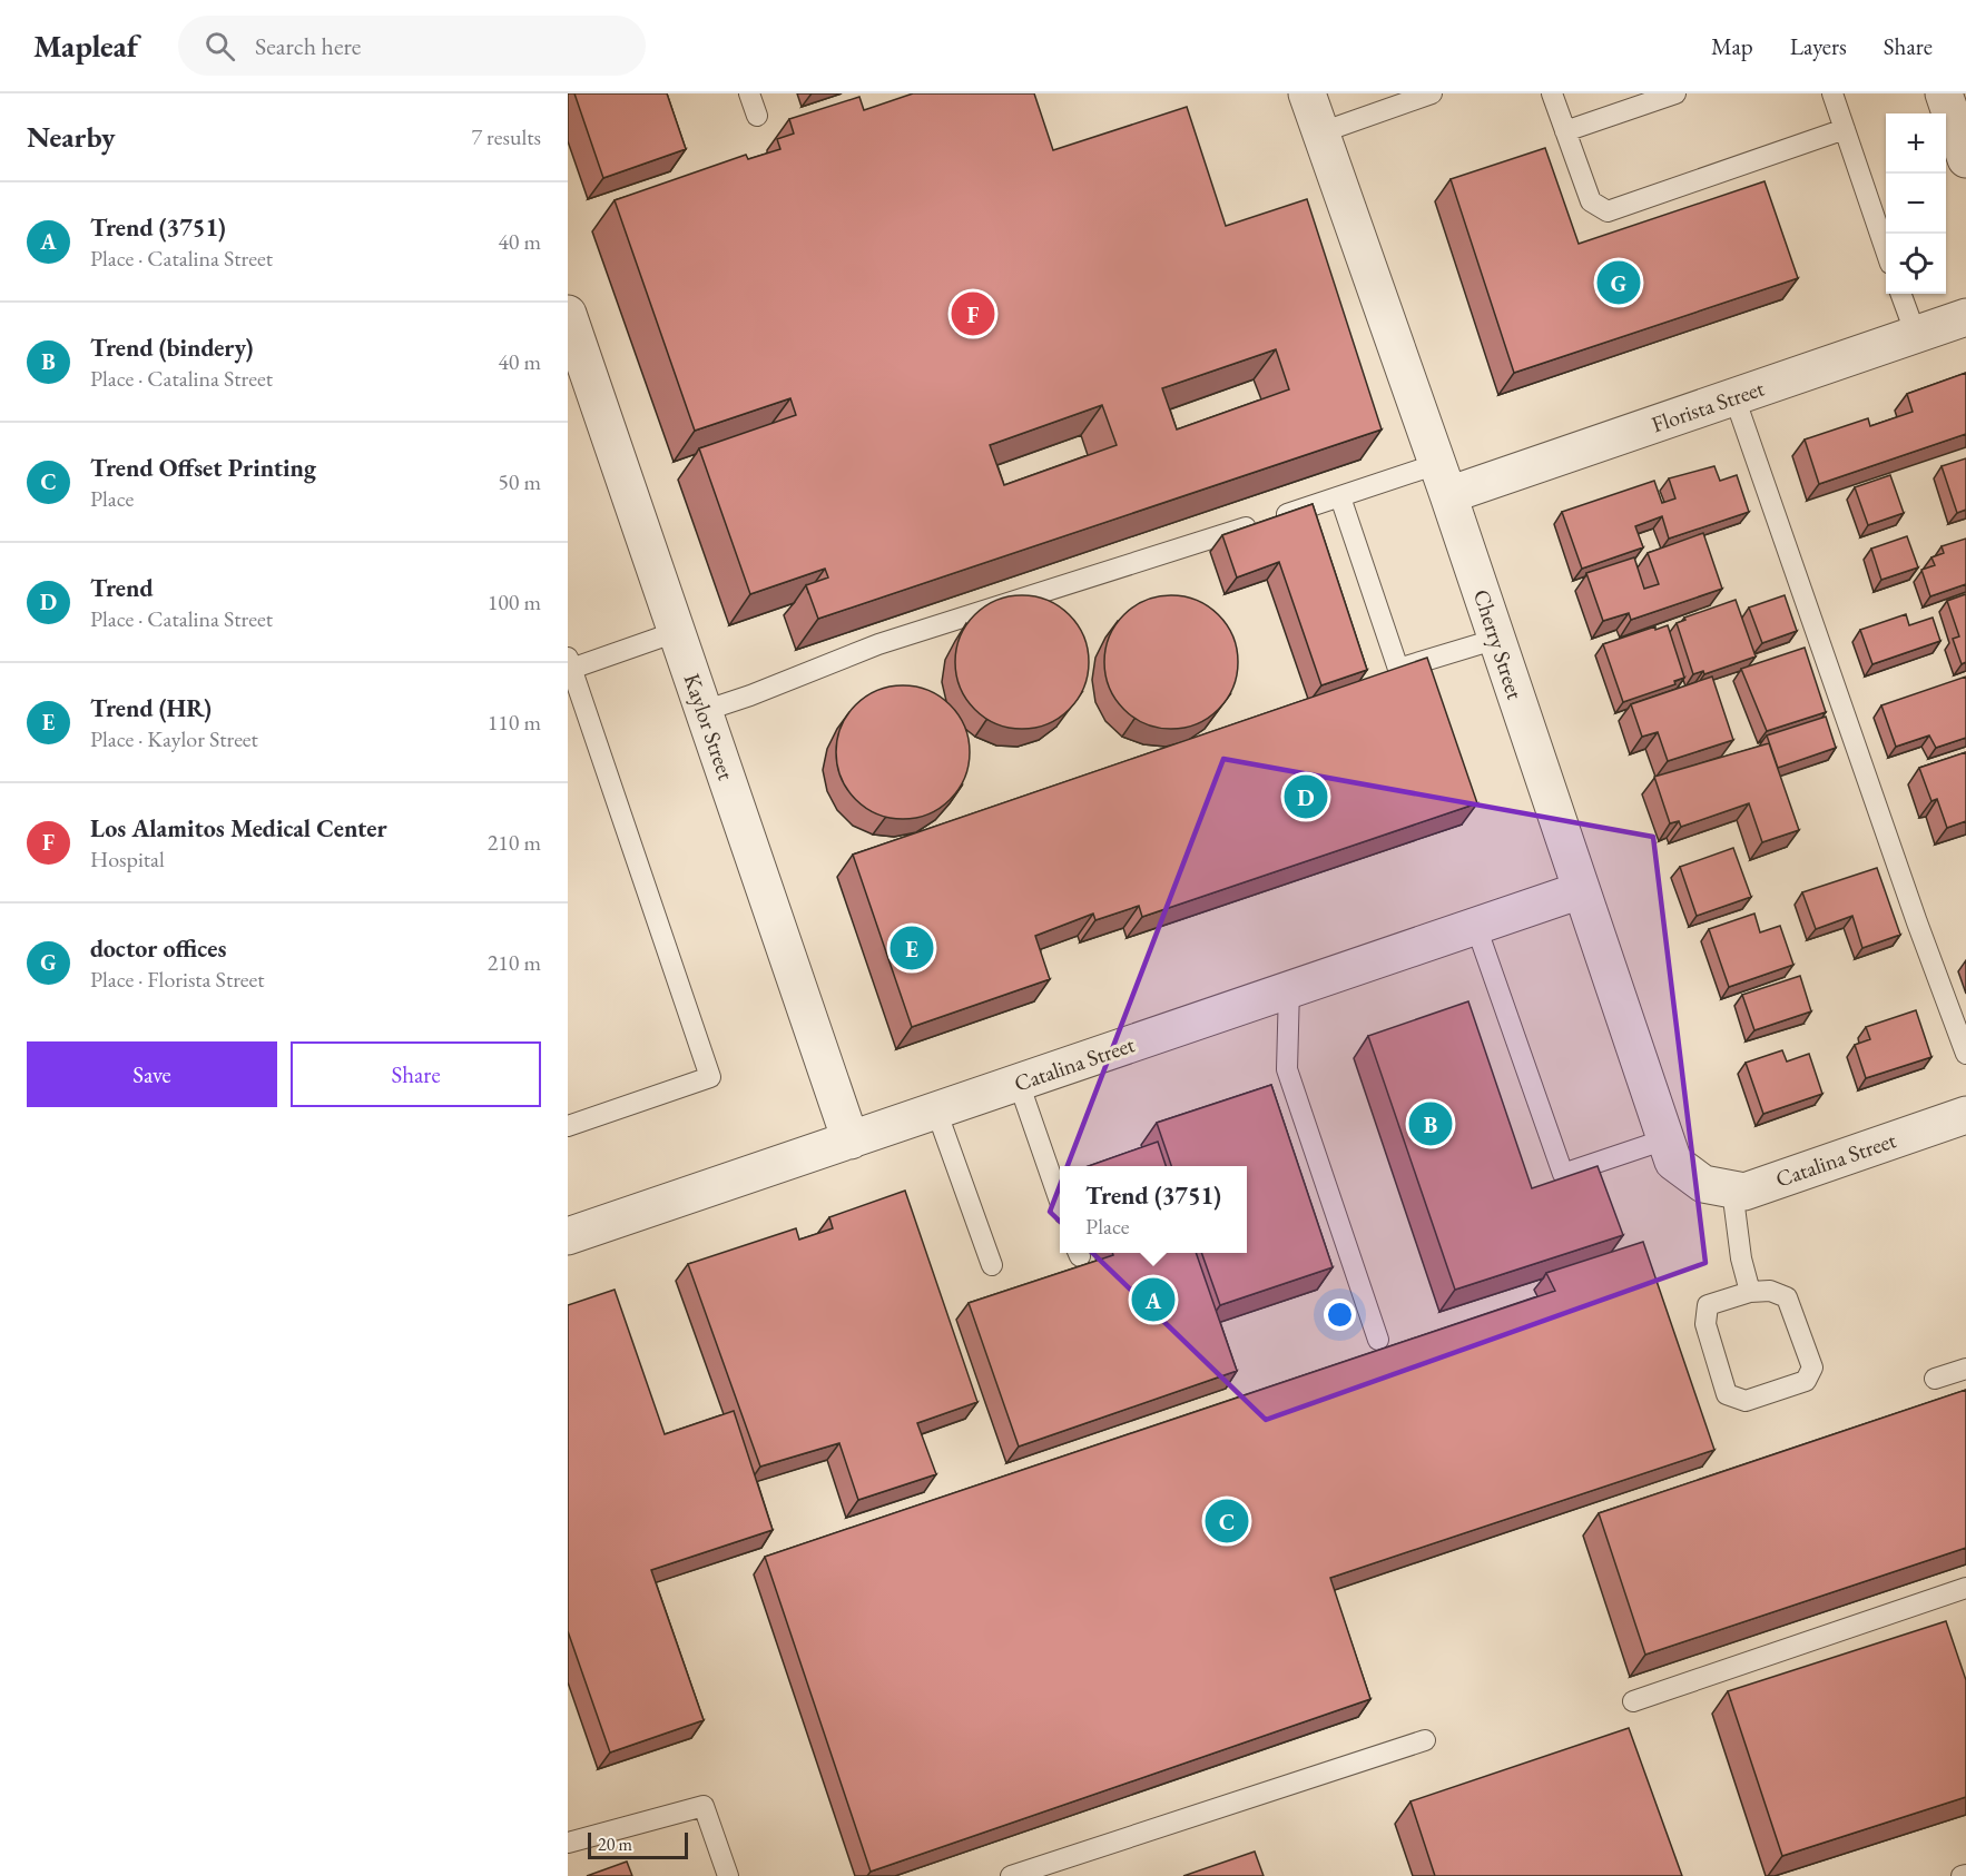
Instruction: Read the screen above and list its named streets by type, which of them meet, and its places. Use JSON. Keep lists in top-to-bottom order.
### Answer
{
  "streets": {
    "street": [
      "Florista Street",
      "Cherry Street",
      "Kaylor Street",
      "Catalina Street"
    ]
  },
  "crossings": [
    ["Florista Street", "Cherry Street"],
    ["Cherry Street", "Catalina Street"],
    ["Kaylor Street", "Catalina Street"]
  ],
  "scale_bar": "20 m",
  "page": {
    "header": "Mapleaf",
    "search": "Search here",
    "nav": ["Map", "Layers", "Share"],
    "heading": ["Nearby", "7 results"],
    "map_buttons": ["+", "−"],
    "list": [
      {
        "mark": "A",
        "name": "Trend (3751)",
        "note": "Place · Catalina Street",
        "value": "40 m"
      },
      {
        "mark": "B",
        "name": "Trend (bindery)",
        "note": "Place · Catalina Street",
        "value": "40 m"
      },
      {
        "mark": "C",
        "name": "Trend Offset Printing",
        "note": "Place",
        "value": "50 m"
      },
      {
        "mark": "D",
        "name": "Trend",
        "note": "Place · Catalina Street",
        "value": "100 m"
      },
      {
        "mark": "E",
        "name": "Trend (HR)",
        "note": "Place · Kaylor Street",
        "value": "110 m"
      },
      {
        "mark": "F",
        "name": "Los Alamitos Medical Center",
        "note": "Hospital",
        "value": "210 m"
      },
      {
        "mark": "G",
        "name": "doctor offices",
        "note": "Place · Florista Street",
        "value": "210 m"
      }
    ],
    "pins": [
      "G",
      "F",
      "D",
      "E",
      "B",
      "A",
      "C"
    ],
    "buttons": ["Save", "Share"],
    "popup": ["Trend (3751)", "Place"],
    "scale": "20 m"
  }
}
